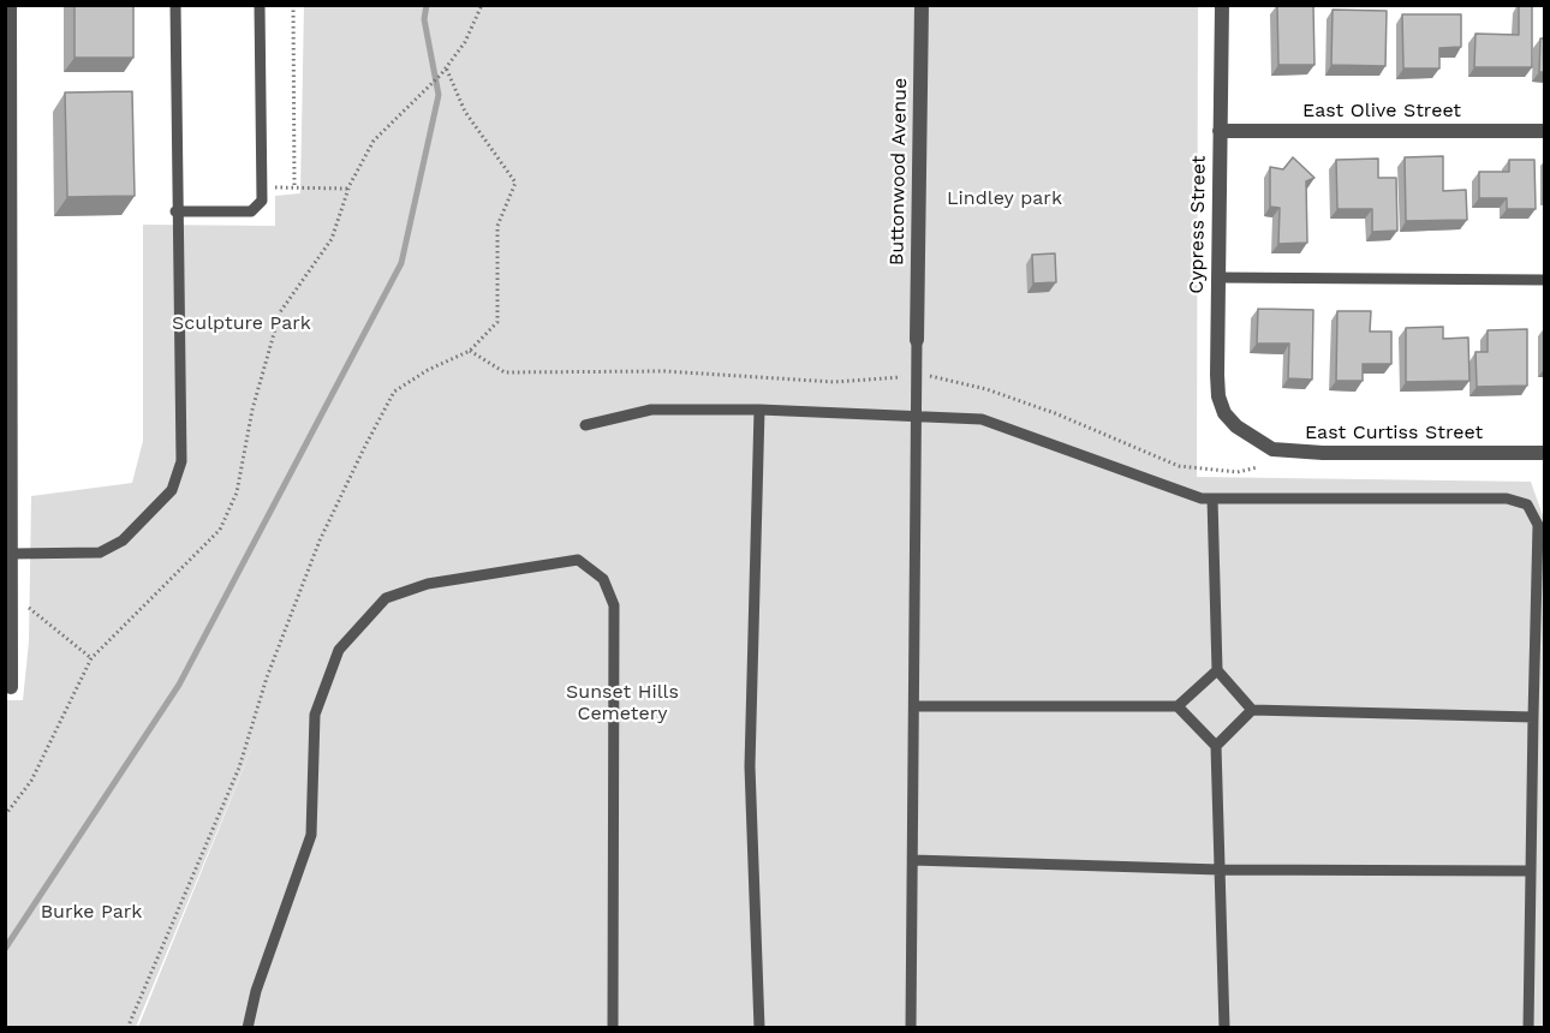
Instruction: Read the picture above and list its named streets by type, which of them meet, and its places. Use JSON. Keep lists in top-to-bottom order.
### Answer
{
  "streets": {
    "street": [
      "East Olive Street",
      "Buttonwood Avenue",
      "Cypress Street",
      "East Curtiss Street"
    ]
  },
  "crossings": [
    ["East Olive Street", "Cypress Street"],
    ["Cypress Street", "East Curtiss Street"]
  ],
  "parks": [
    "Lindley park",
    "Sculpture Park",
    "Sunset Hills Cemetery",
    "Burke Park"
  ]
}
